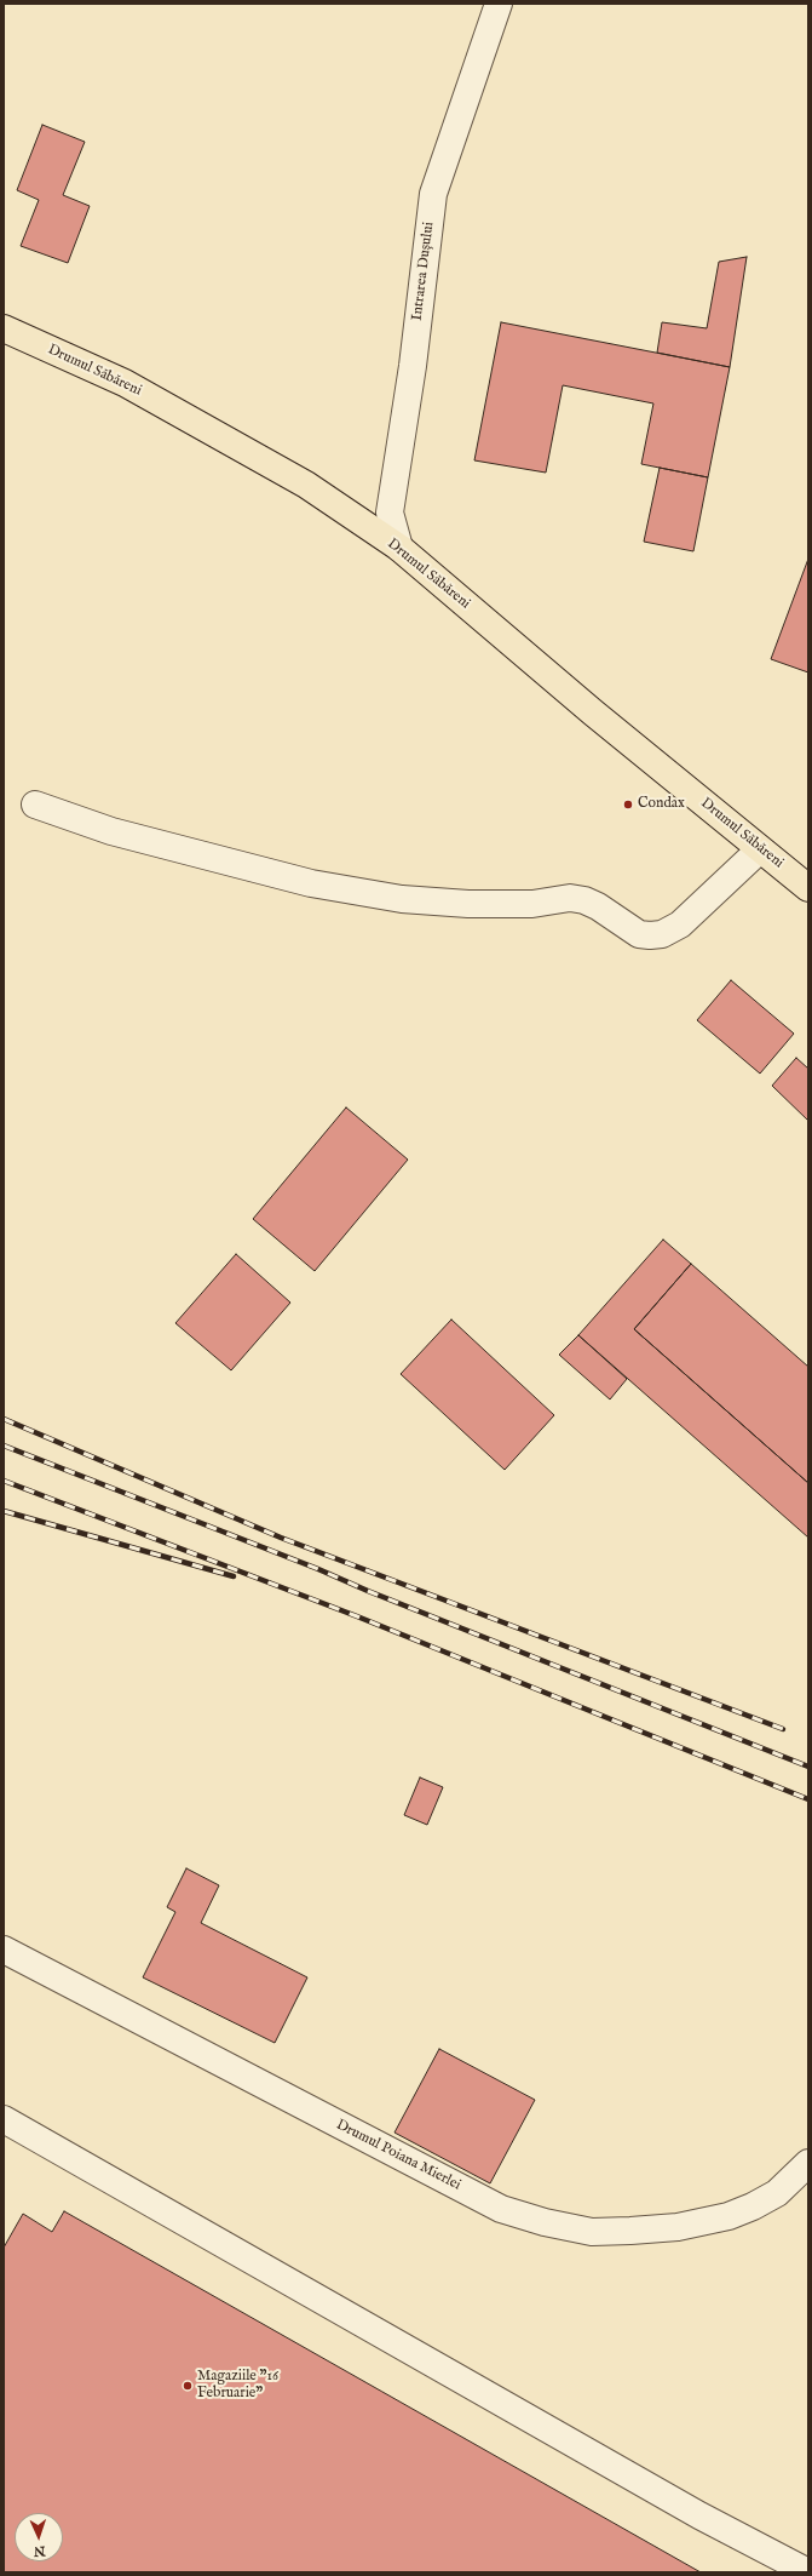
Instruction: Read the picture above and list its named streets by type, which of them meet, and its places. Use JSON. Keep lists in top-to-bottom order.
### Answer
{
  "streets": {
    "main road": ["Drumul Săbăreni"],
    "street": ["Intrarea Dușului", "Drumul Poiana Mierlei"]
  },
  "crossings": [
    ["Intrarea Dușului", "Drumul Săbăreni"]
  ],
  "places": ["Condax", "Magaziile \"16 Februarie\""],
  "north": "bottom"
}
